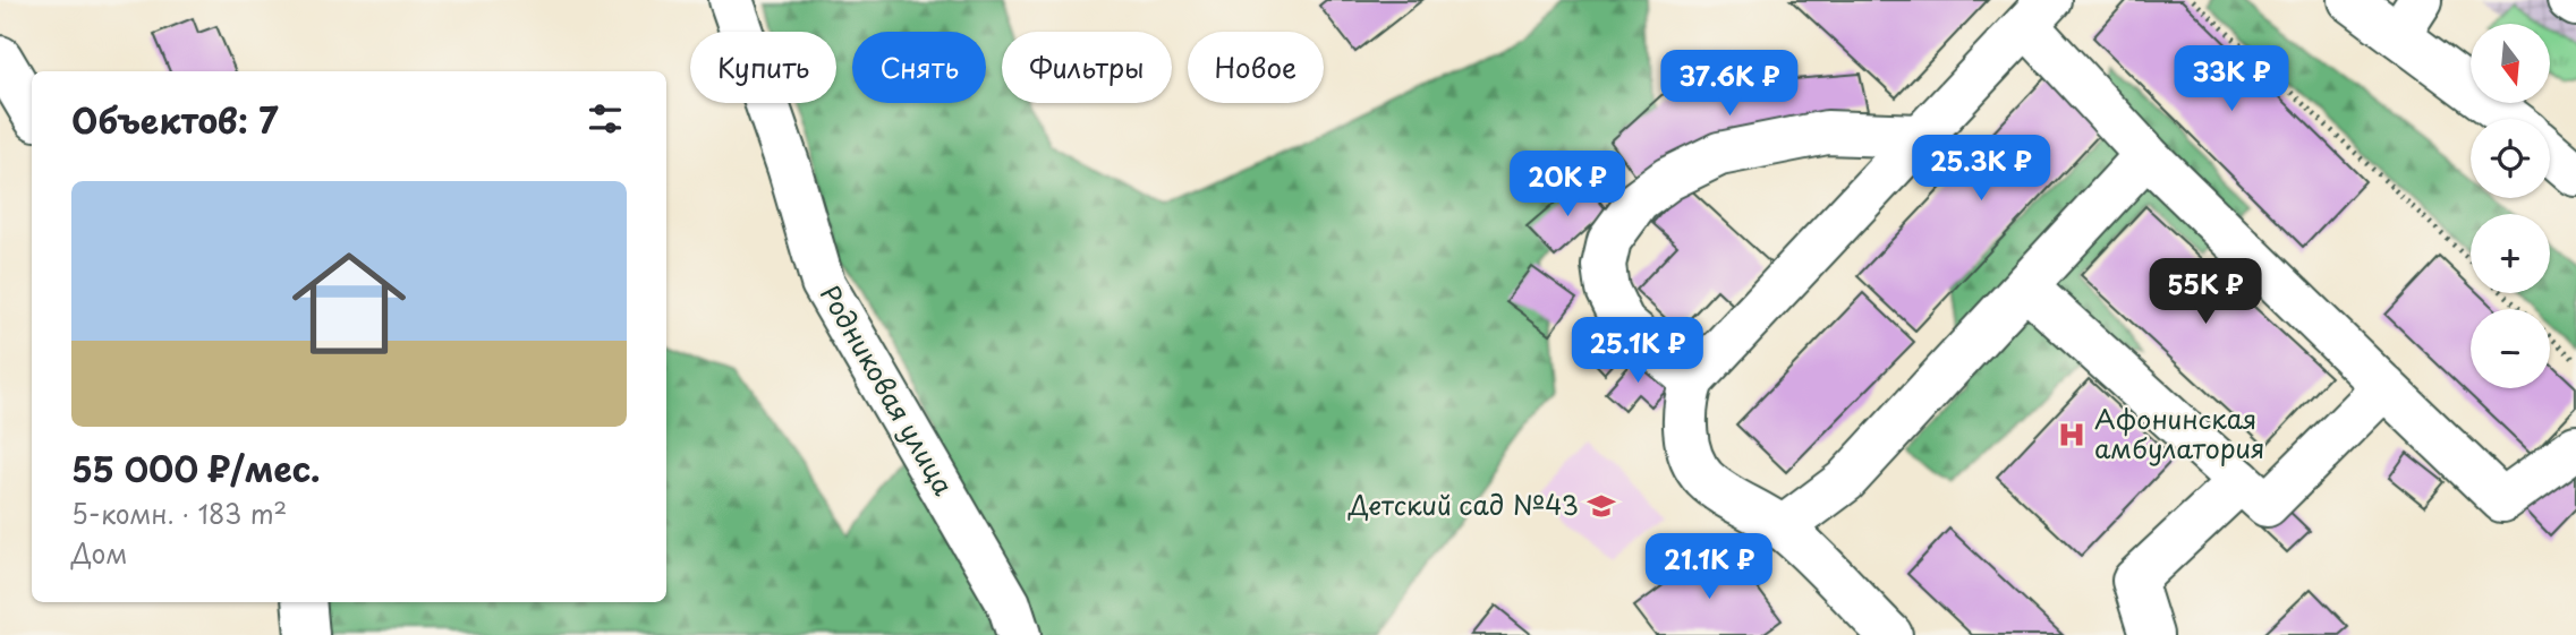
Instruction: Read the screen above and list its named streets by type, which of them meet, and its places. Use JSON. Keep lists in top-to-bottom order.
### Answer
{
  "streets": {
    "street": ["Родниковая улица"]
  },
  "places": {
    "hospital": ["Афонинская амбулатория"],
    "school or university": ["Детский сад №43"]
  },
  "north": "bottom",
  "page": {
    "map_buttons": ["+", "−"],
    "chip": [
      "Купить",
      "Снять",
      "Фильтры",
      "Новое"
    ],
    "price": [
      "33K ₽",
      "37.6K ₽",
      "25.3K ₽",
      "20K ₽",
      "55K ₽",
      "25.1K ₽",
      "21.1K ₽"
    ],
    "heading": "Объектов: 7",
    "list": [
      {
        "name": "55 000 ₽/мес.",
        "note": "5-комн. · 183 m² · Дом"
      }
    ]
  }
}
